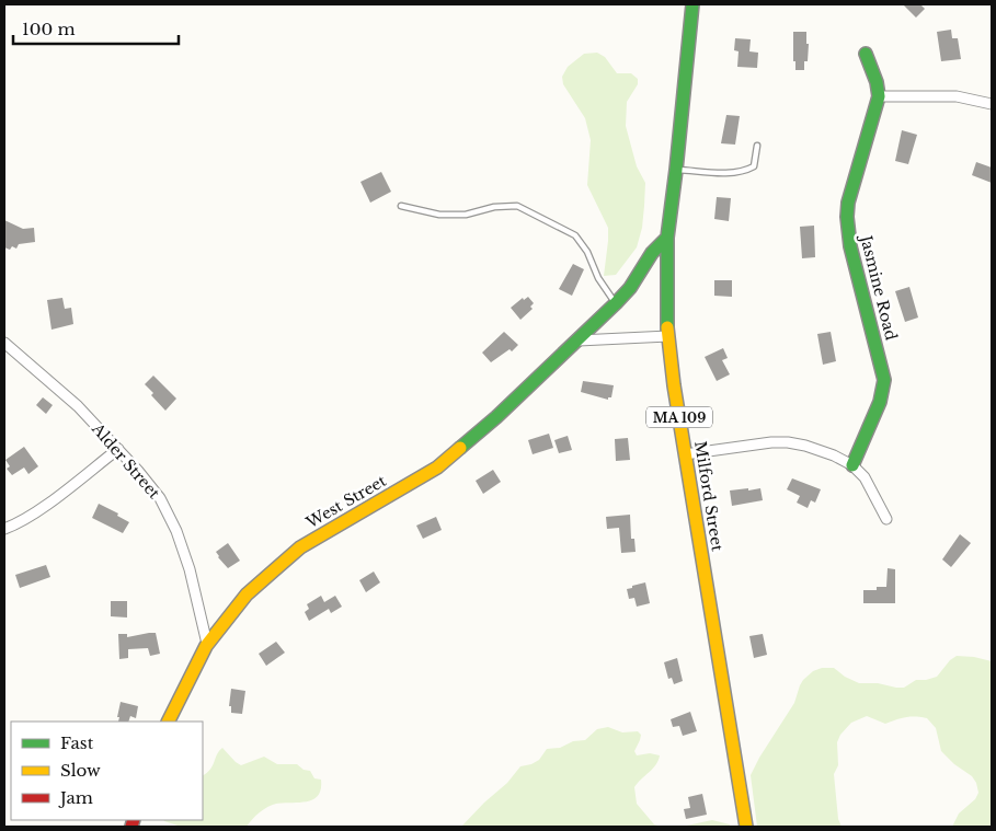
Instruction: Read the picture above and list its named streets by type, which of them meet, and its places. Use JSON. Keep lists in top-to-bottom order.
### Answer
{
  "streets": {
    "street": [
      "Jasmine Road",
      "MA 109",
      "Alder Street",
      "Milford Street",
      "West Street"
    ]
  },
  "crossings": [
    ["Alder Street", "West Street"],
    ["Milford Street", "West Street"]
  ],
  "legend": ["Fast", "Slow", "Jam"],
  "scale_bar": "100 m"
}
